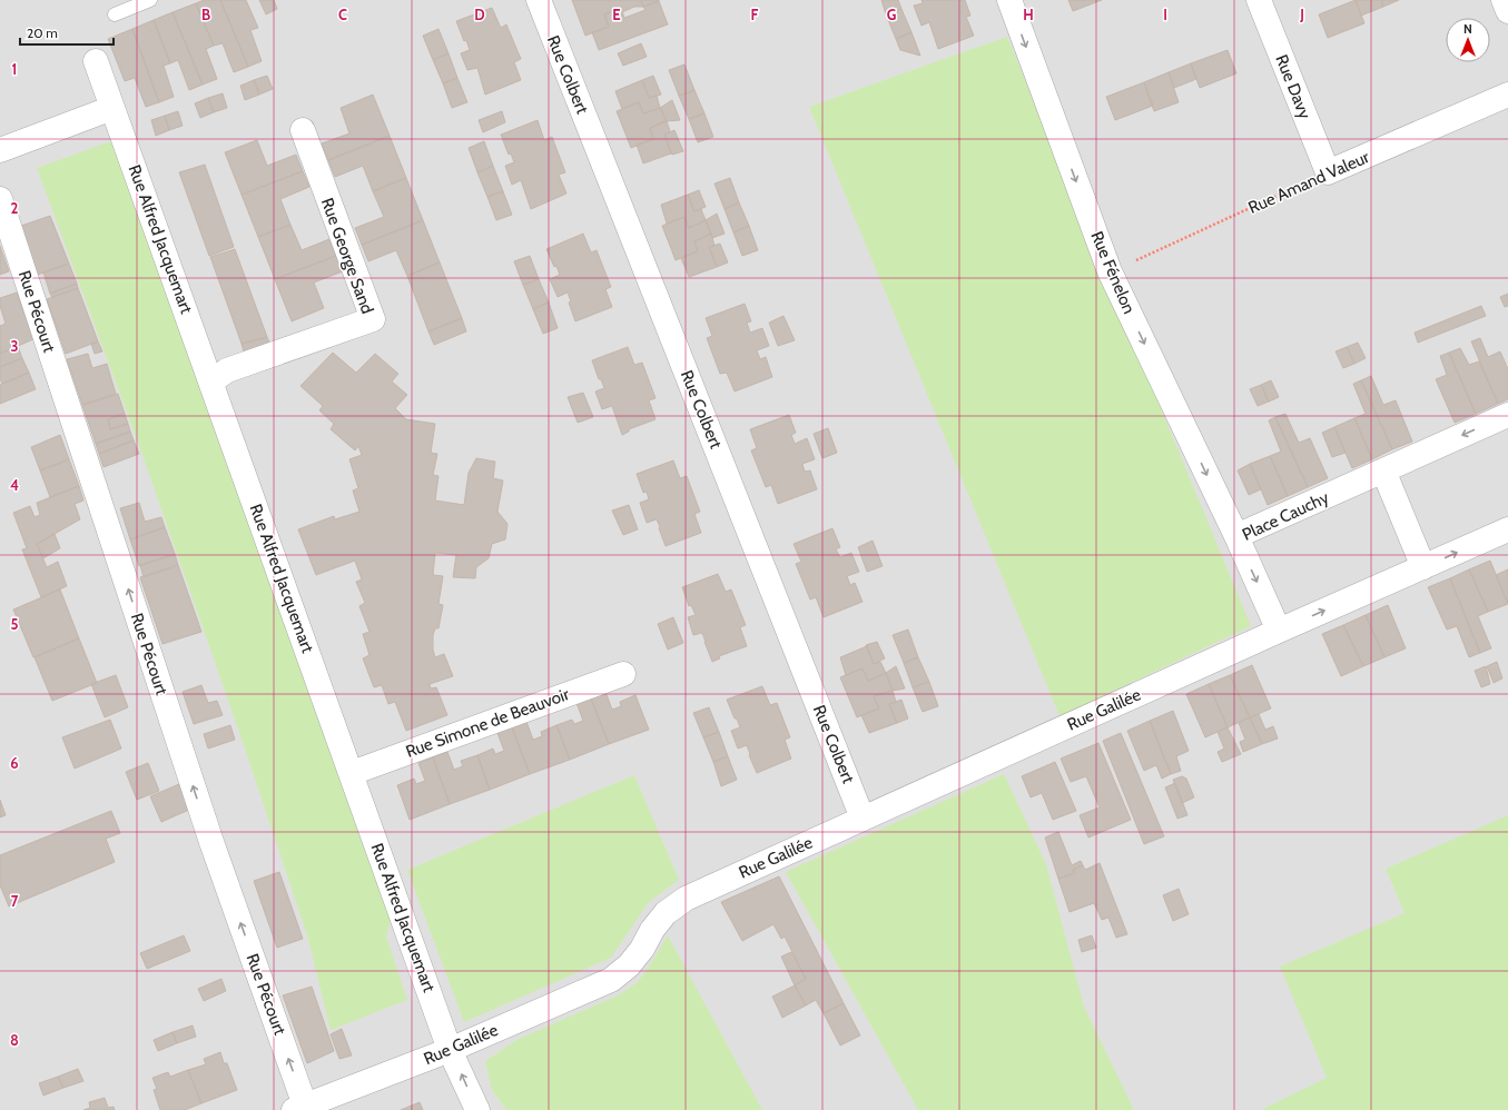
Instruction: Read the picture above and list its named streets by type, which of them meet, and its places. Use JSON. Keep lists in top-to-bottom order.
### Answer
{
  "streets": {
    "street": [
      "Rue Colbert",
      "Rue Davy",
      "Rue Amand Valeur",
      "Rue Alfred Jacquemart",
      "Rue George Sand",
      "Rue Fénelon",
      "Rue Pécourt",
      "Place Cauchy",
      "Rue Galilée",
      "Rue Simone de Beauvoir"
    ]
  },
  "crossings": [
    ["Rue Colbert", "Rue Galilée"],
    ["Rue Davy", "Rue Amand Valeur"],
    ["Rue Amand Valeur", "Rue Fénelon"],
    ["Rue Alfred Jacquemart", "Rue George Sand"],
    ["Rue Alfred Jacquemart", "Rue Galilée"],
    ["Rue Alfred Jacquemart", "Rue Simone de Beauvoir"],
    ["Rue Fénelon", "Place Cauchy"],
    ["Rue Pécourt", "Rue Galilée"],
    ["Place Cauchy", "Rue Galilée"]
  ],
  "one_way": ["Rue Fénelon", "Rue Pécourt"],
  "scale_bar": "20 m",
  "north": "top",
  "grid": {
    "columns": [
      "B",
      "C",
      "D",
      "E",
      "F",
      "G",
      "H",
      "I",
      "J"
    ],
    "rows": [
      "1",
      "2",
      "3",
      "4",
      "5",
      "6",
      "7",
      "8"
    ]
  }
}
